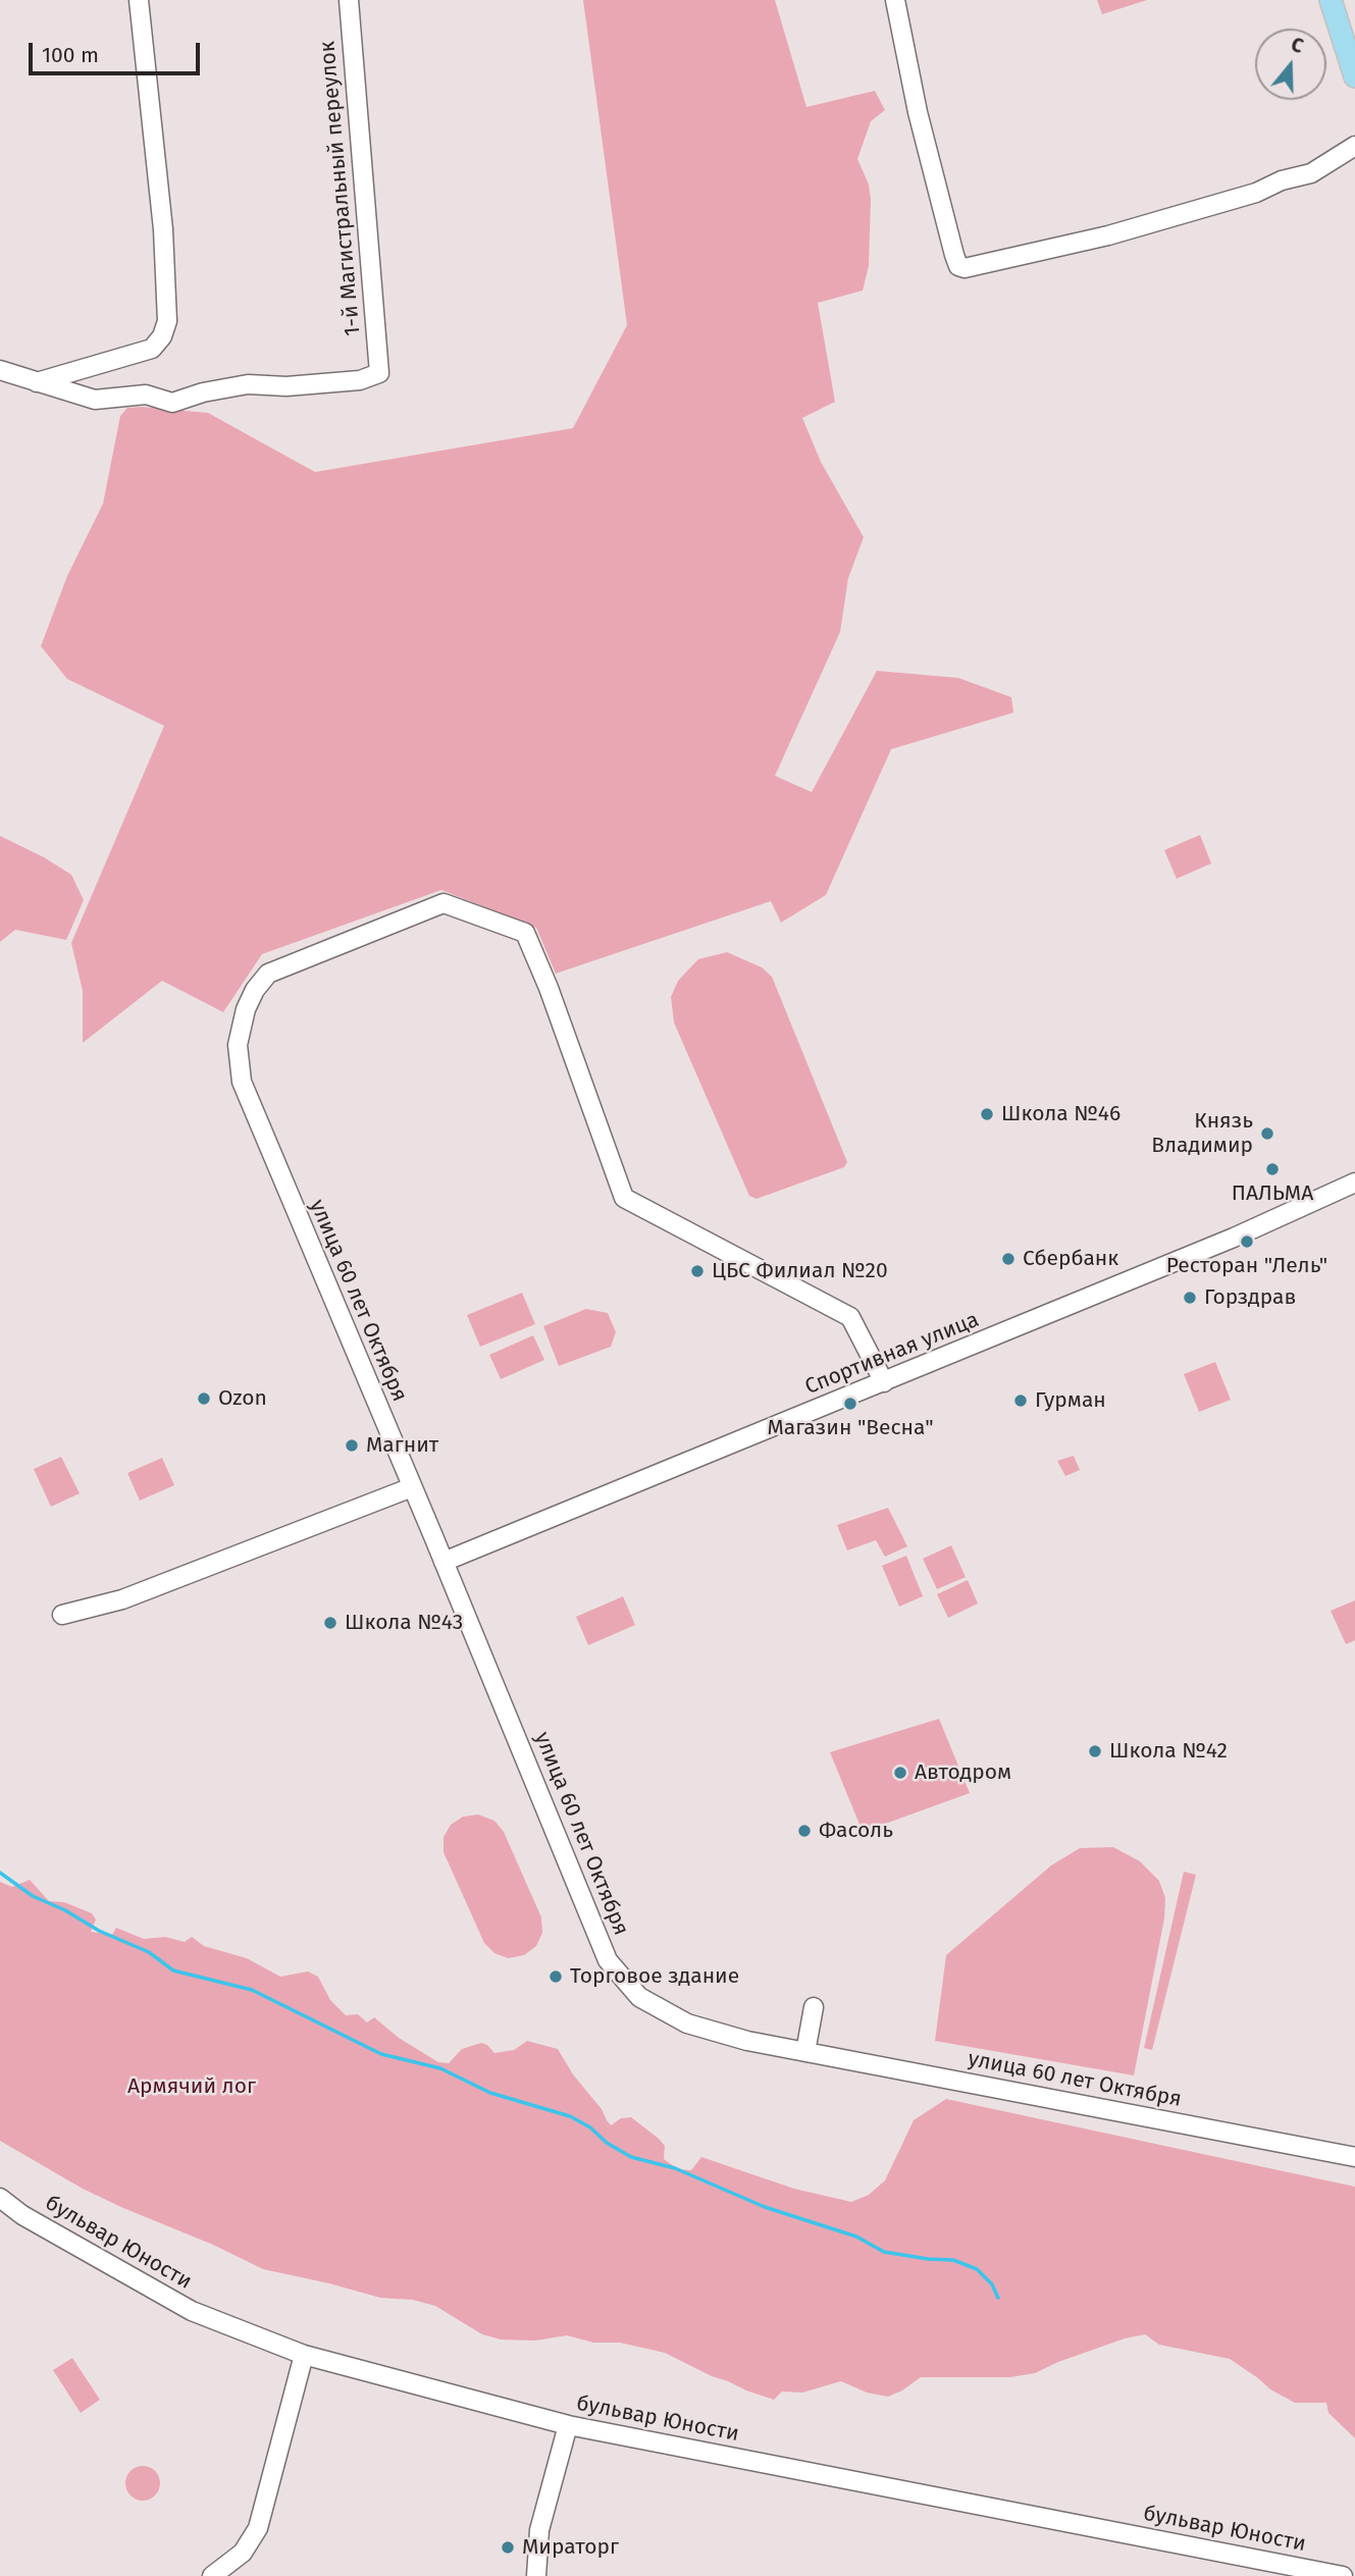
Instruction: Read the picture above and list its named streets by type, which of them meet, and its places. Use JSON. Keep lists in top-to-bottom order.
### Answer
{
  "streets": {
    "street": [
      "1-й Магистральный переулок",
      "улица 60 лет Октября",
      "Спортивная улица",
      "бульвар Юности"
    ]
  },
  "crossings": [
    ["улица 60 лет Октября", "Спортивная улица"]
  ],
  "parks": ["Армячий лог"],
  "places": [
    "Школа №46",
    "Князь Владимир",
    "ПАЛЬМА",
    "Ресторан \"Лель\"",
    "Сбербанк",
    "ЦБС Филиал №20",
    "Горздрав",
    "Ozon",
    "Гурман",
    "Магазин \"Весна\"",
    "Магнит",
    "Школа №43",
    "Школа №42",
    "Автодром",
    "Фасоль",
    "Торговое здание",
    "Мираторг"
  ],
  "scale_bar": "100 m",
  "north": "top"
}
